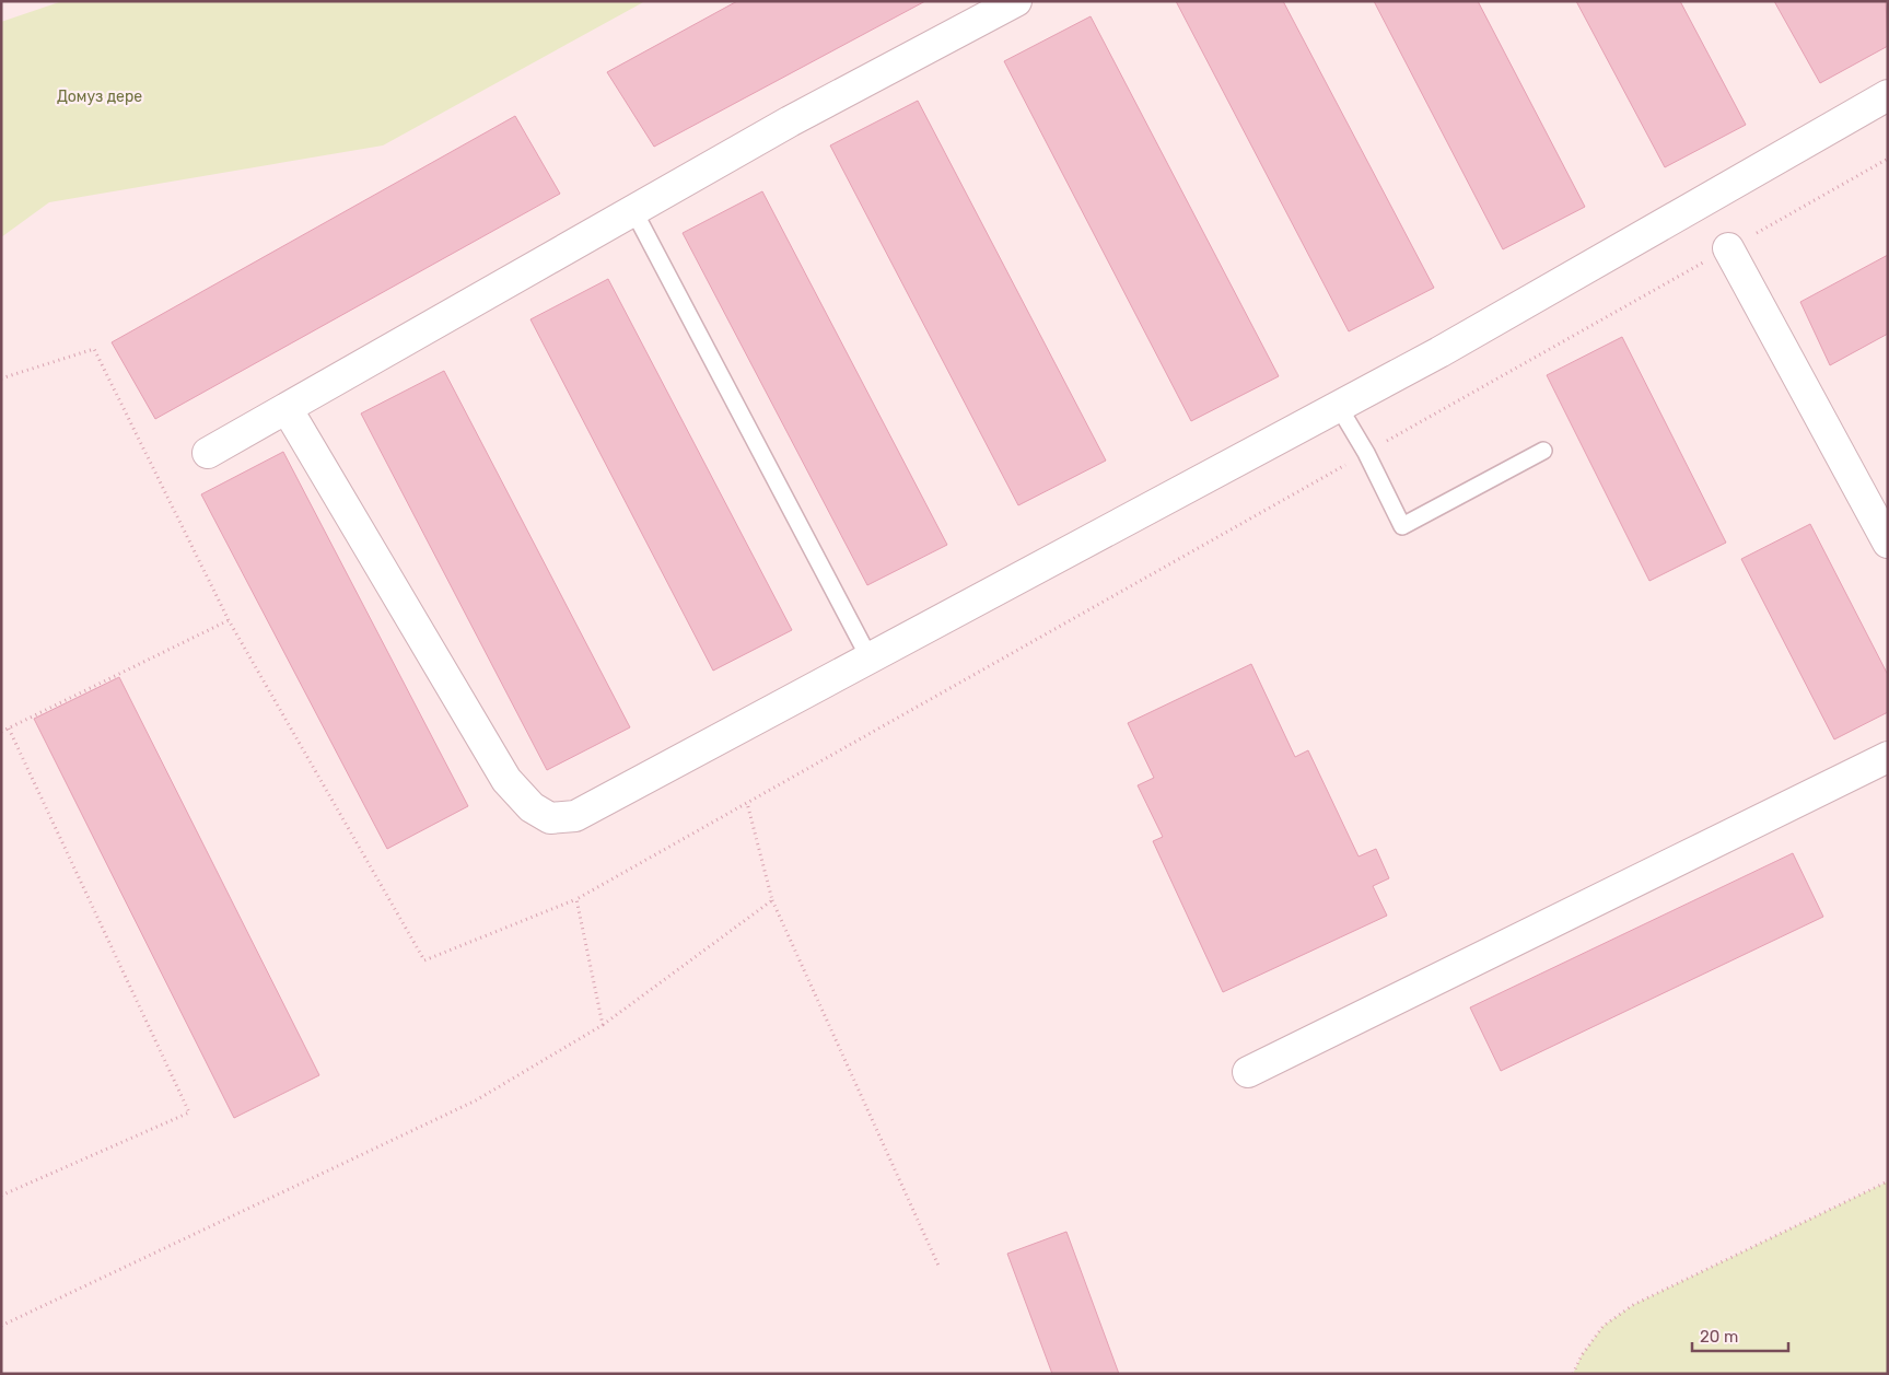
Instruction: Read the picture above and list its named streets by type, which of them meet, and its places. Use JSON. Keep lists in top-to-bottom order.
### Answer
{
  "parks": ["Домуз дере"],
  "scale_bar": "20 m"
}
